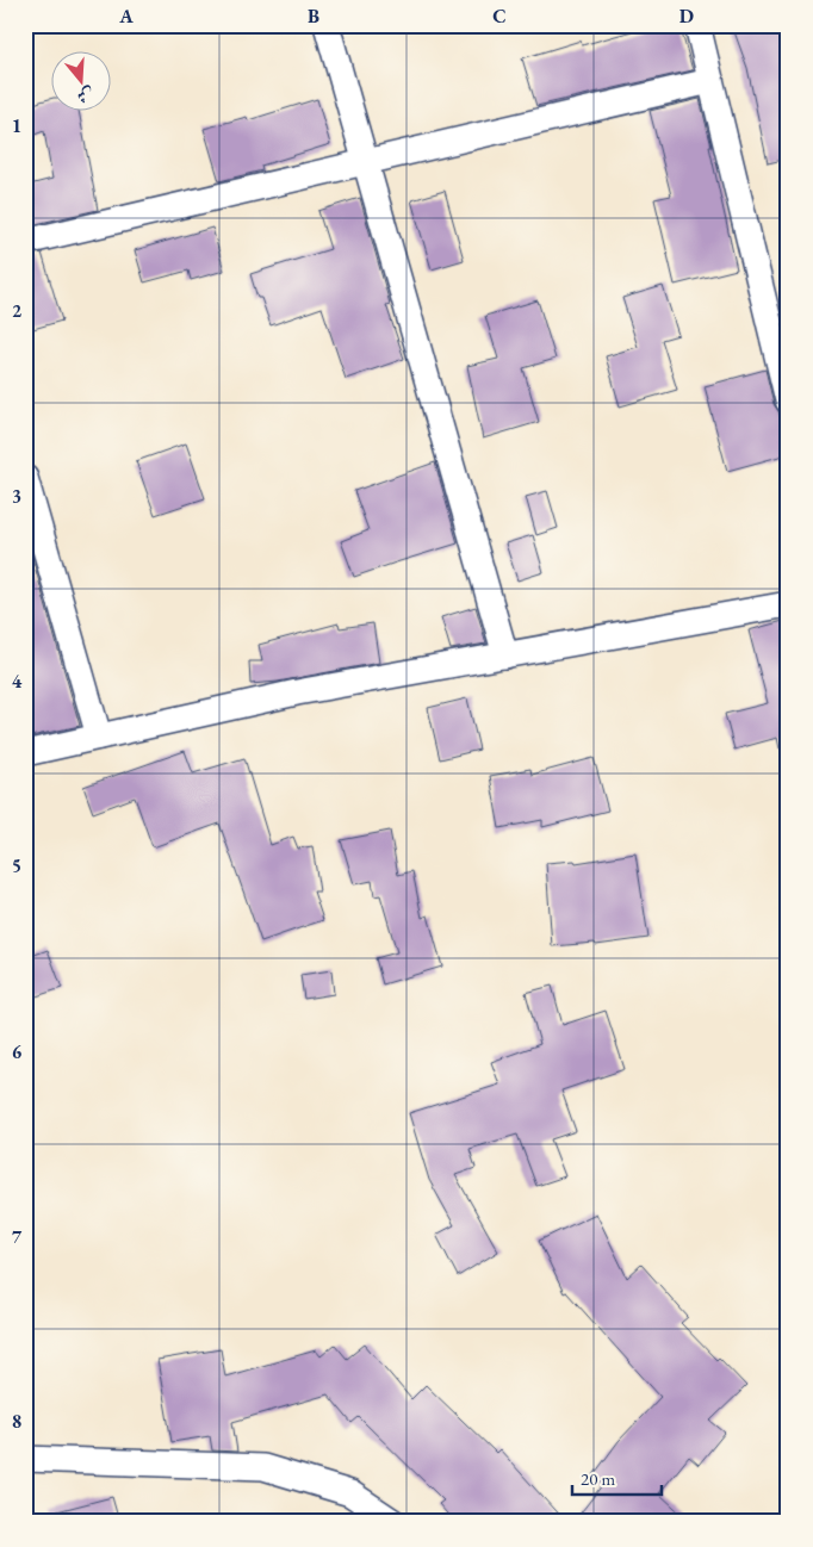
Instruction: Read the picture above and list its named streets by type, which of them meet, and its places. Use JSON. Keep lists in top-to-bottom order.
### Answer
{
  "scale_bar": "20 m",
  "north": "bottom",
  "grid": {
    "columns": [
      "A",
      "B",
      "C",
      "D"
    ],
    "rows": [
      "1",
      "2",
      "3",
      "4",
      "5",
      "6",
      "7",
      "8"
    ]
  }
}
